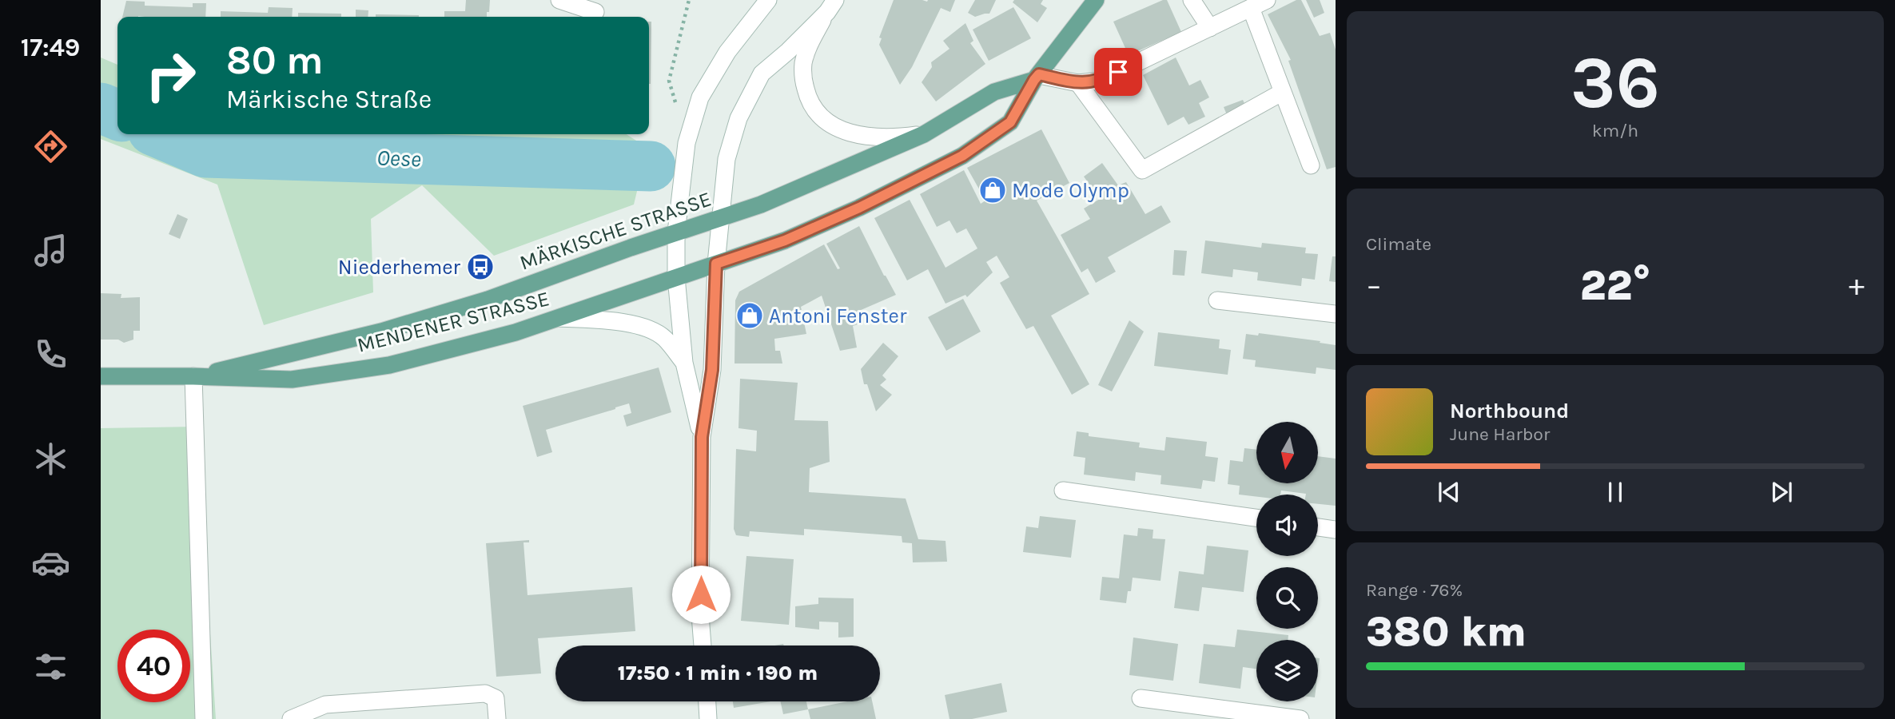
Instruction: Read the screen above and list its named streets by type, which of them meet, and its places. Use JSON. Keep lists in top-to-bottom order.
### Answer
{
  "streets": {
    "main road": ["MÄRKISCHE STRASSE", "MENDENER STRASSE"]
  },
  "crossings": [
    ["MÄRKISCHE STRASSE", "MENDENER STRASSE"]
  ],
  "water": ["Oese"],
  "places": {
    "shop": ["Mode Olymp", "Antoni Fenster"],
    "bus stop": ["Niederhemer"]
  },
  "north": "bottom",
  "page": {
    "tabs": "17:49",
    "tile": [
      ["36", "km/h"],
      "Climate",
      ["Range · 76%", "380 km"]
    ],
    "turn": ["80 m", "Märkische Straße"],
    "heat": ["−", "22°", "+"],
    "song": ["Northbound", "June Harbor"],
    "limit": "40",
    "trip": "17:50 · 1 min · 190 m"
  }
}
